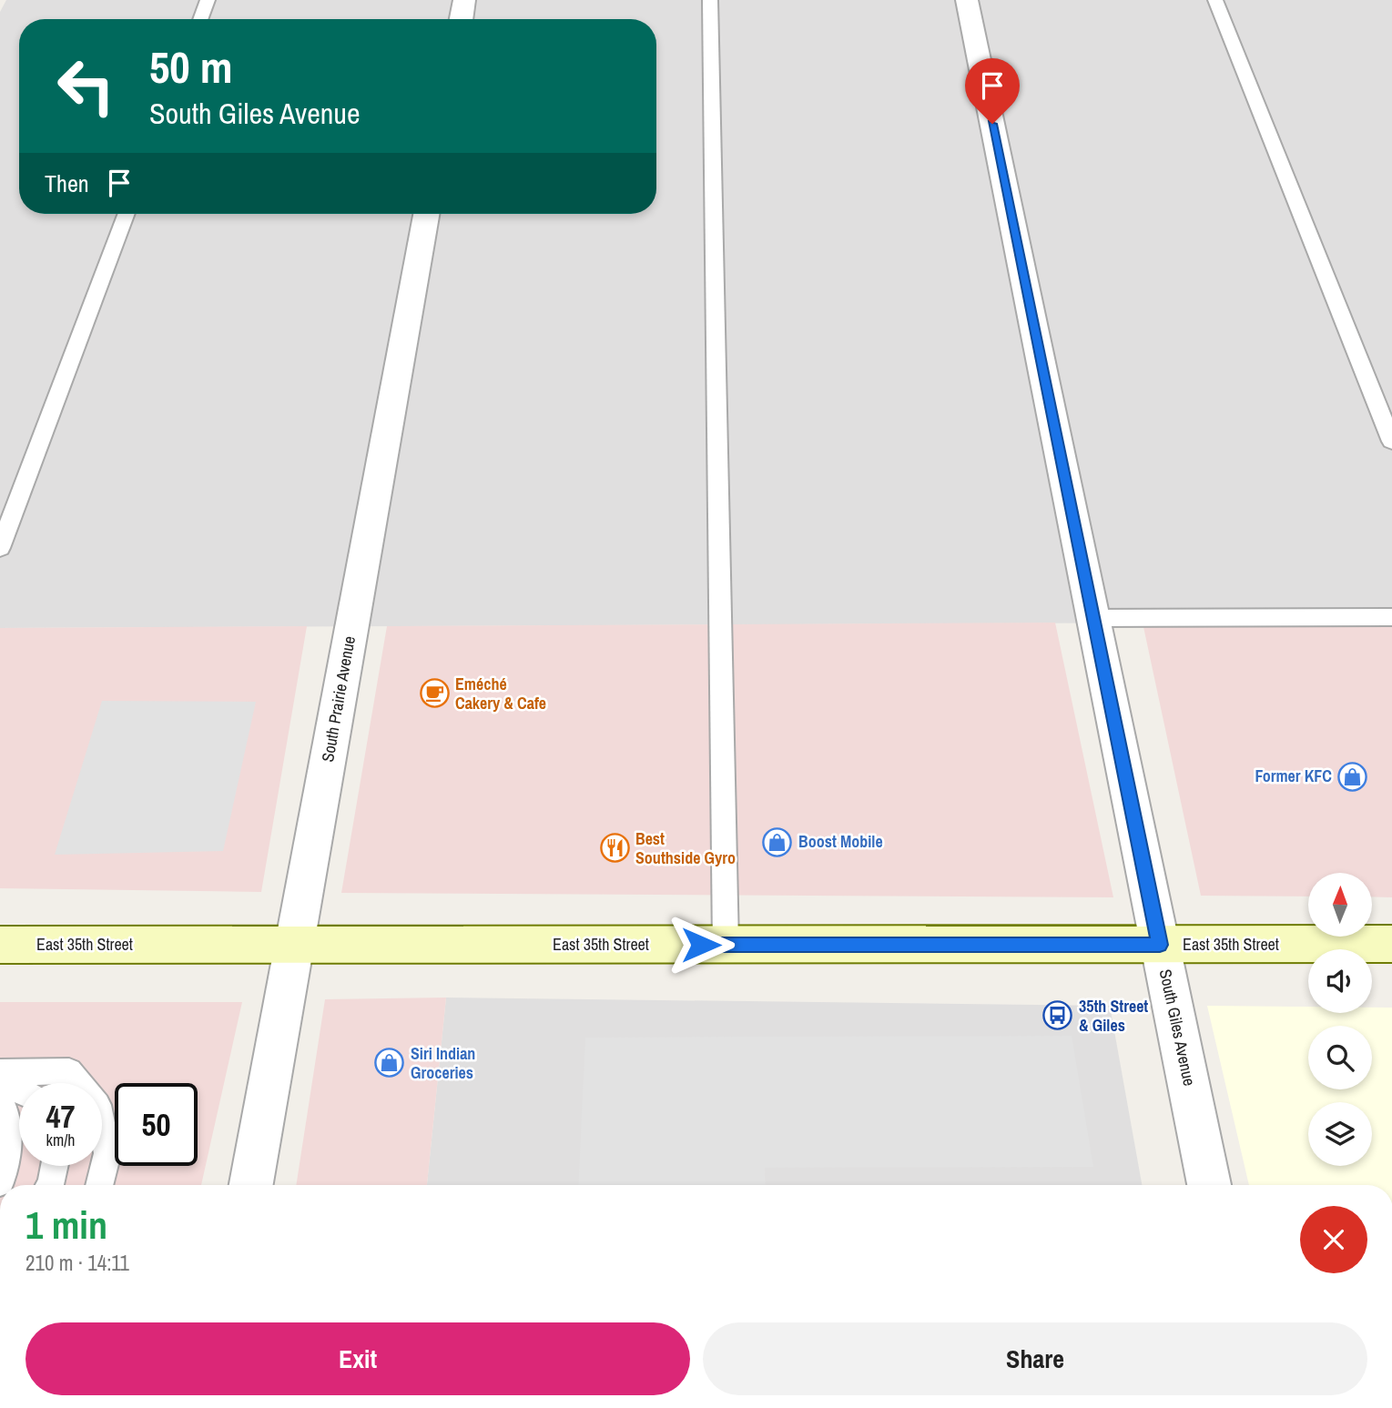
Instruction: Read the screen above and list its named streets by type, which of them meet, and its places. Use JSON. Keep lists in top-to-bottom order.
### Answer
{
  "streets": {
    "main road": ["East 35th Street"],
    "street": ["South Prairie Avenue", "South Giles Avenue"]
  },
  "crossings": [
    ["South Prairie Avenue", "East 35th Street"],
    ["East 35th Street", "South Giles Avenue"]
  ],
  "places": {
    "cafe": ["Eméché Cakery & Cafe"],
    "shop": ["Former KFC", "Boost Mobile", "Siri Indian Groceries"],
    "restaurant": ["Best Southside Gyro"],
    "bus stop": ["35th Street & Giles"]
  },
  "north": "top",
  "page": {
    "turn": ["50 m", "South Giles Avenue"],
    "then": "Then",
    "speed": "47 km/h",
    "limit": "50",
    "heading": ["1 min", "210 m · 14:11"],
    "buttons": ["Exit", "Share"]
  }
}
